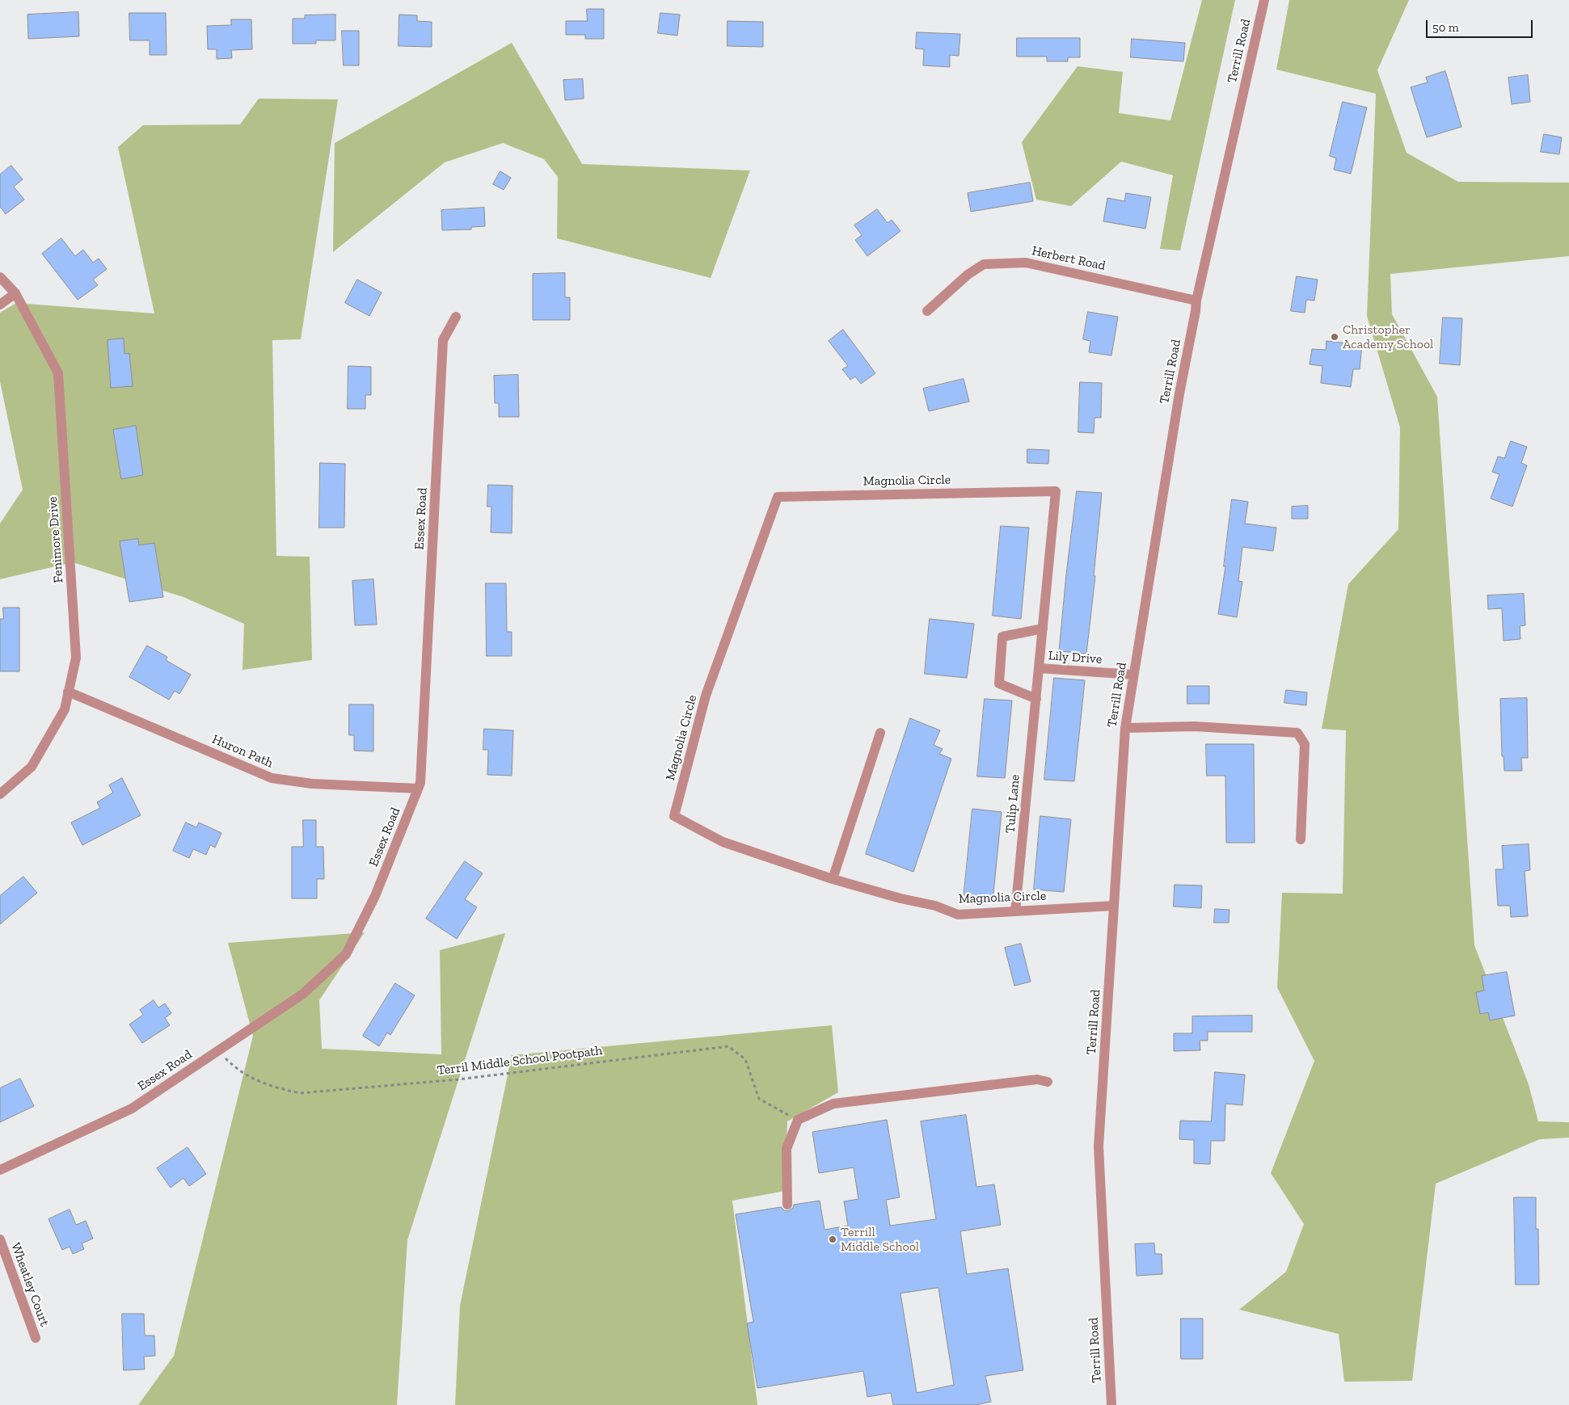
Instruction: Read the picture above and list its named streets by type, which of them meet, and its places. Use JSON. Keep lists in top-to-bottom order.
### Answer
{
  "streets": {
    "street": [
      "Terrill Road",
      "Herbert Road",
      "Magnolia Circle",
      "Essex Road",
      "Fenimore Drive",
      "Lily Drive",
      "Huron Path",
      "Tulip Lane",
      "Wheatley Court"
    ],
    "path": ["Terril Middle School Pootpath"]
  },
  "crossings": [
    ["Terrill Road", "Herbert Road"],
    ["Terrill Road", "Magnolia Circle"],
    ["Terrill Road", "Lily Drive"],
    ["Magnolia Circle", "Tulip Lane"],
    ["Essex Road", "Huron Path"],
    ["Essex Road", "Terril Middle School Pootpath"],
    ["Fenimore Drive", "Huron Path"],
    ["Lily Drive", "Tulip Lane"]
  ],
  "places": ["Christopher Academy School", "Terrill Middle School"],
  "scale_bar": "50 m"
}
